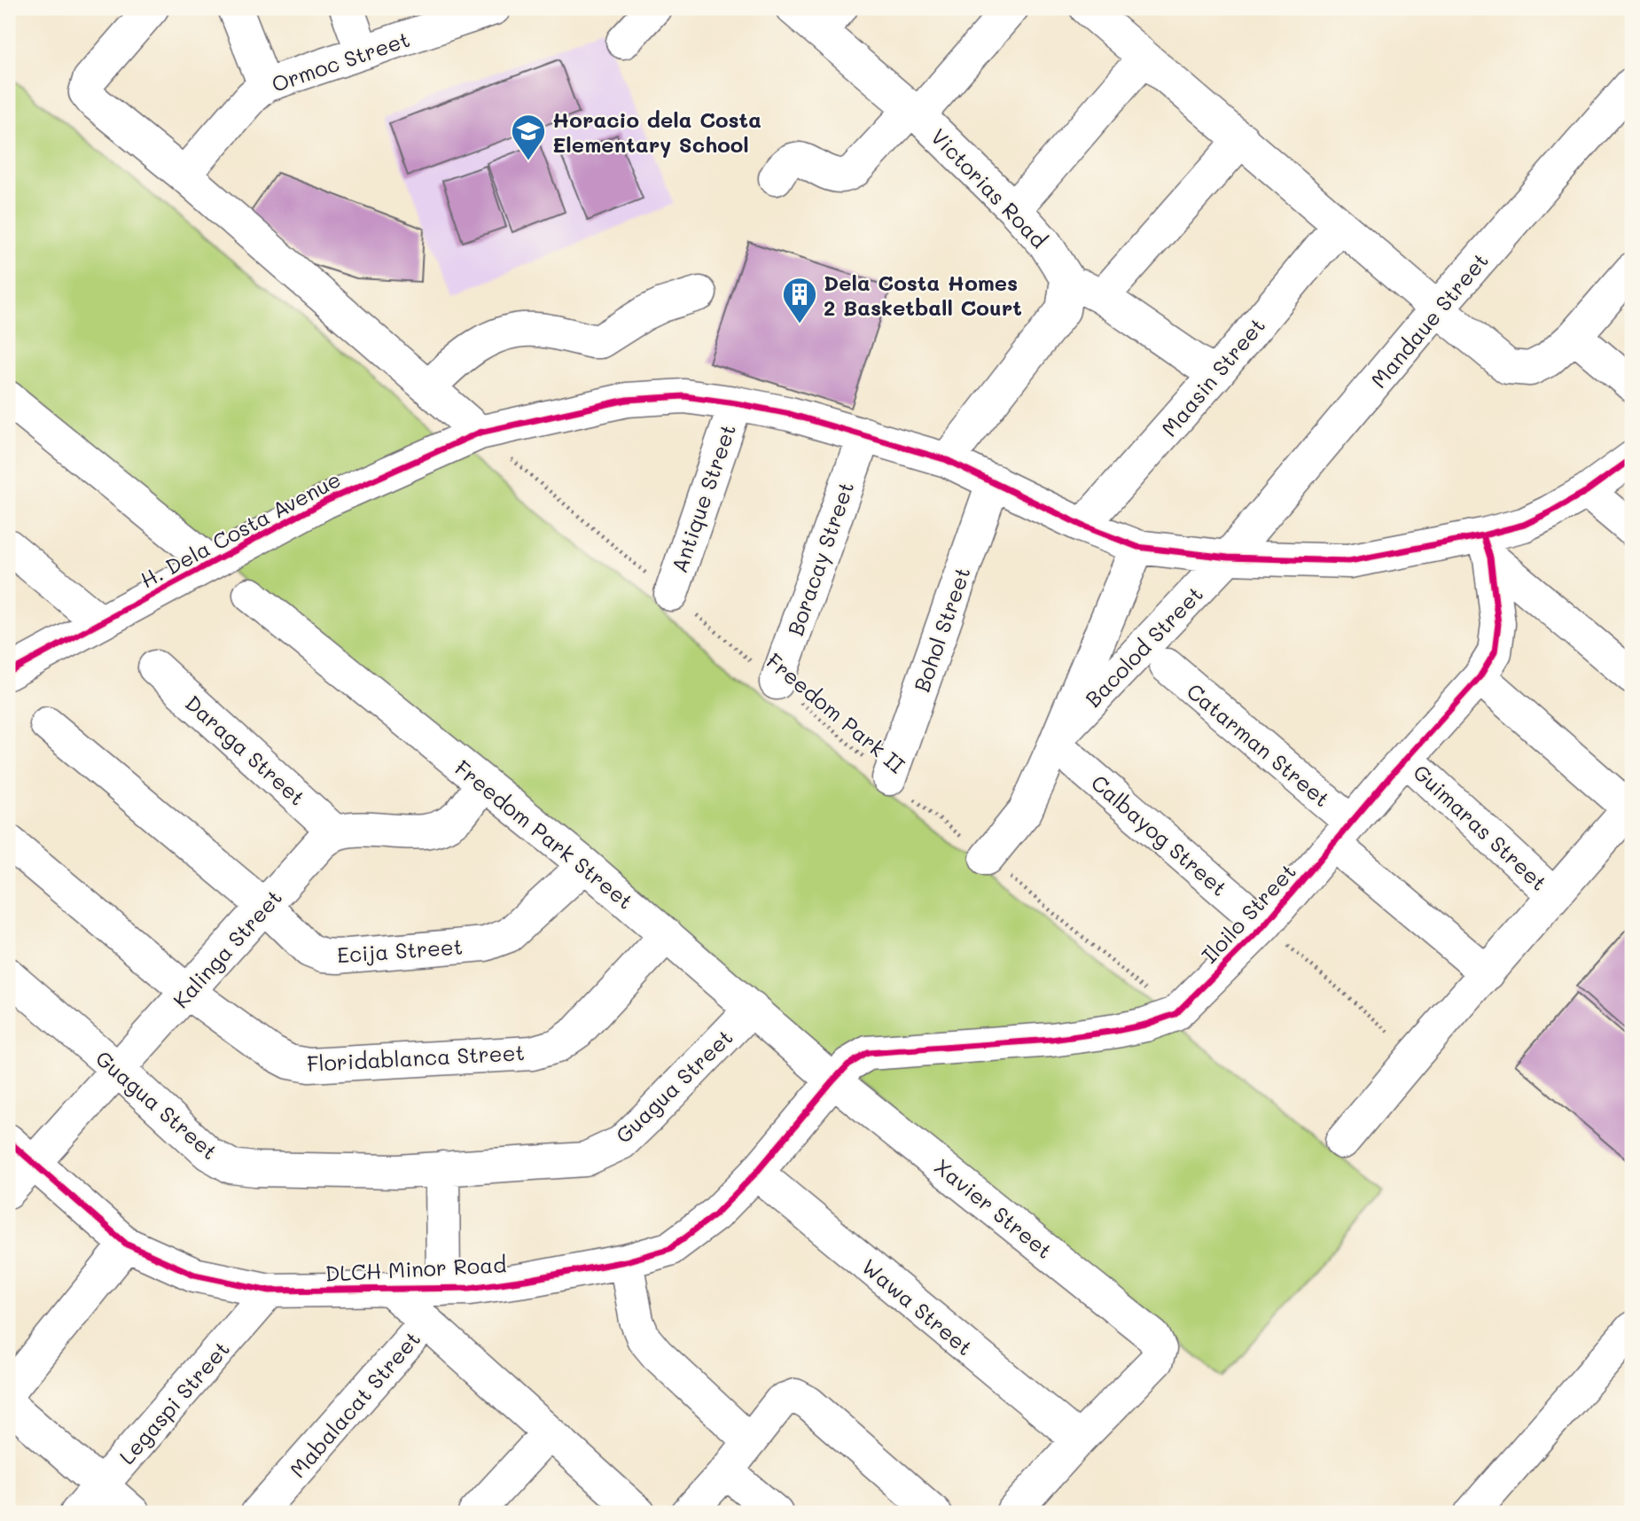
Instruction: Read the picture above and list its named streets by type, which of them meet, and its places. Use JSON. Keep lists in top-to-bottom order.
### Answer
{
  "streets": {
    "street": [
      "Ormoc Street",
      "Victorias Road",
      "Mandaue Street",
      "Maasin Street",
      "Antique Street",
      "H. Dela Costa Avenue",
      "Boracay Street",
      "Bohol Street",
      "Bacolod Street",
      "Catarman Street",
      "Daraga Street",
      "Guimaras Street",
      "Freedom Park Street",
      "Calbayog Street",
      "Iloilo Street",
      "Kalinga Street",
      "Ecija Street",
      "Floridablanca Street",
      "Guagua Street",
      "Xavier Street",
      "DLCH Minor Road",
      "Wawa Street",
      "Legaspi Street",
      "Mabalacat Street"
    ],
    "path": ["Freedom Park II"]
  },
  "crossings": [
    ["Mandaue Street", "H. Dela Costa Avenue"],
    ["Mandaue Street", "Bacolod Street"],
    ["Maasin Street", "H. Dela Costa Avenue"],
    ["Antique Street", "H. Dela Costa Avenue"],
    ["Antique Street", "Freedom Park II"],
    ["H. Dela Costa Avenue", "Boracay Street"],
    ["H. Dela Costa Avenue", "Bohol Street"],
    ["H. Dela Costa Avenue", "Bacolod Street"],
    ["H. Dela Costa Avenue", "Freedom Park II"],
    ["H. Dela Costa Avenue", "Iloilo Street"],
    ["Boracay Street", "Freedom Park II"],
    ["Bohol Street", "Freedom Park II"],
    ["Bacolod Street", "Freedom Park II"],
    ["Bacolod Street", "Calbayog Street"],
    ["Freedom Park II", "Iloilo Street"],
    ["Catarman Street", "Iloilo Street"],
    ["Daraga Street", "Kalinga Street"],
    ["Guimaras Street", "Iloilo Street"],
    ["Freedom Park Street", "Iloilo Street"],
    ["Freedom Park Street", "Ecija Street"],
    ["Freedom Park Street", "Floridablanca Street"],
    ["Freedom Park Street", "Guagua Street"],
    ["Freedom Park Street", "Xavier Street"],
    ["Freedom Park Street", "DLCH Minor Road"],
    ["Calbayog Street", "Iloilo Street"],
    ["Iloilo Street", "Xavier Street"],
    ["Iloilo Street", "DLCH Minor Road"],
    ["Kalinga Street", "Ecija Street"],
    ["Kalinga Street", "Floridablanca Street"],
    ["Kalinga Street", "Guagua Street"],
    ["Kalinga Street", "DLCH Minor Road"],
    ["Xavier Street", "DLCH Minor Road"],
    ["Xavier Street", "Wawa Street"],
    ["DLCH Minor Road", "Wawa Street"],
    ["DLCH Minor Road", "Legaspi Street"]
  ],
  "places": {
    "school or university": ["Horacio dela Costa Elementary School"],
    "building": ["Dela Costa Homes 2 Basketball Court"]
  }
}
